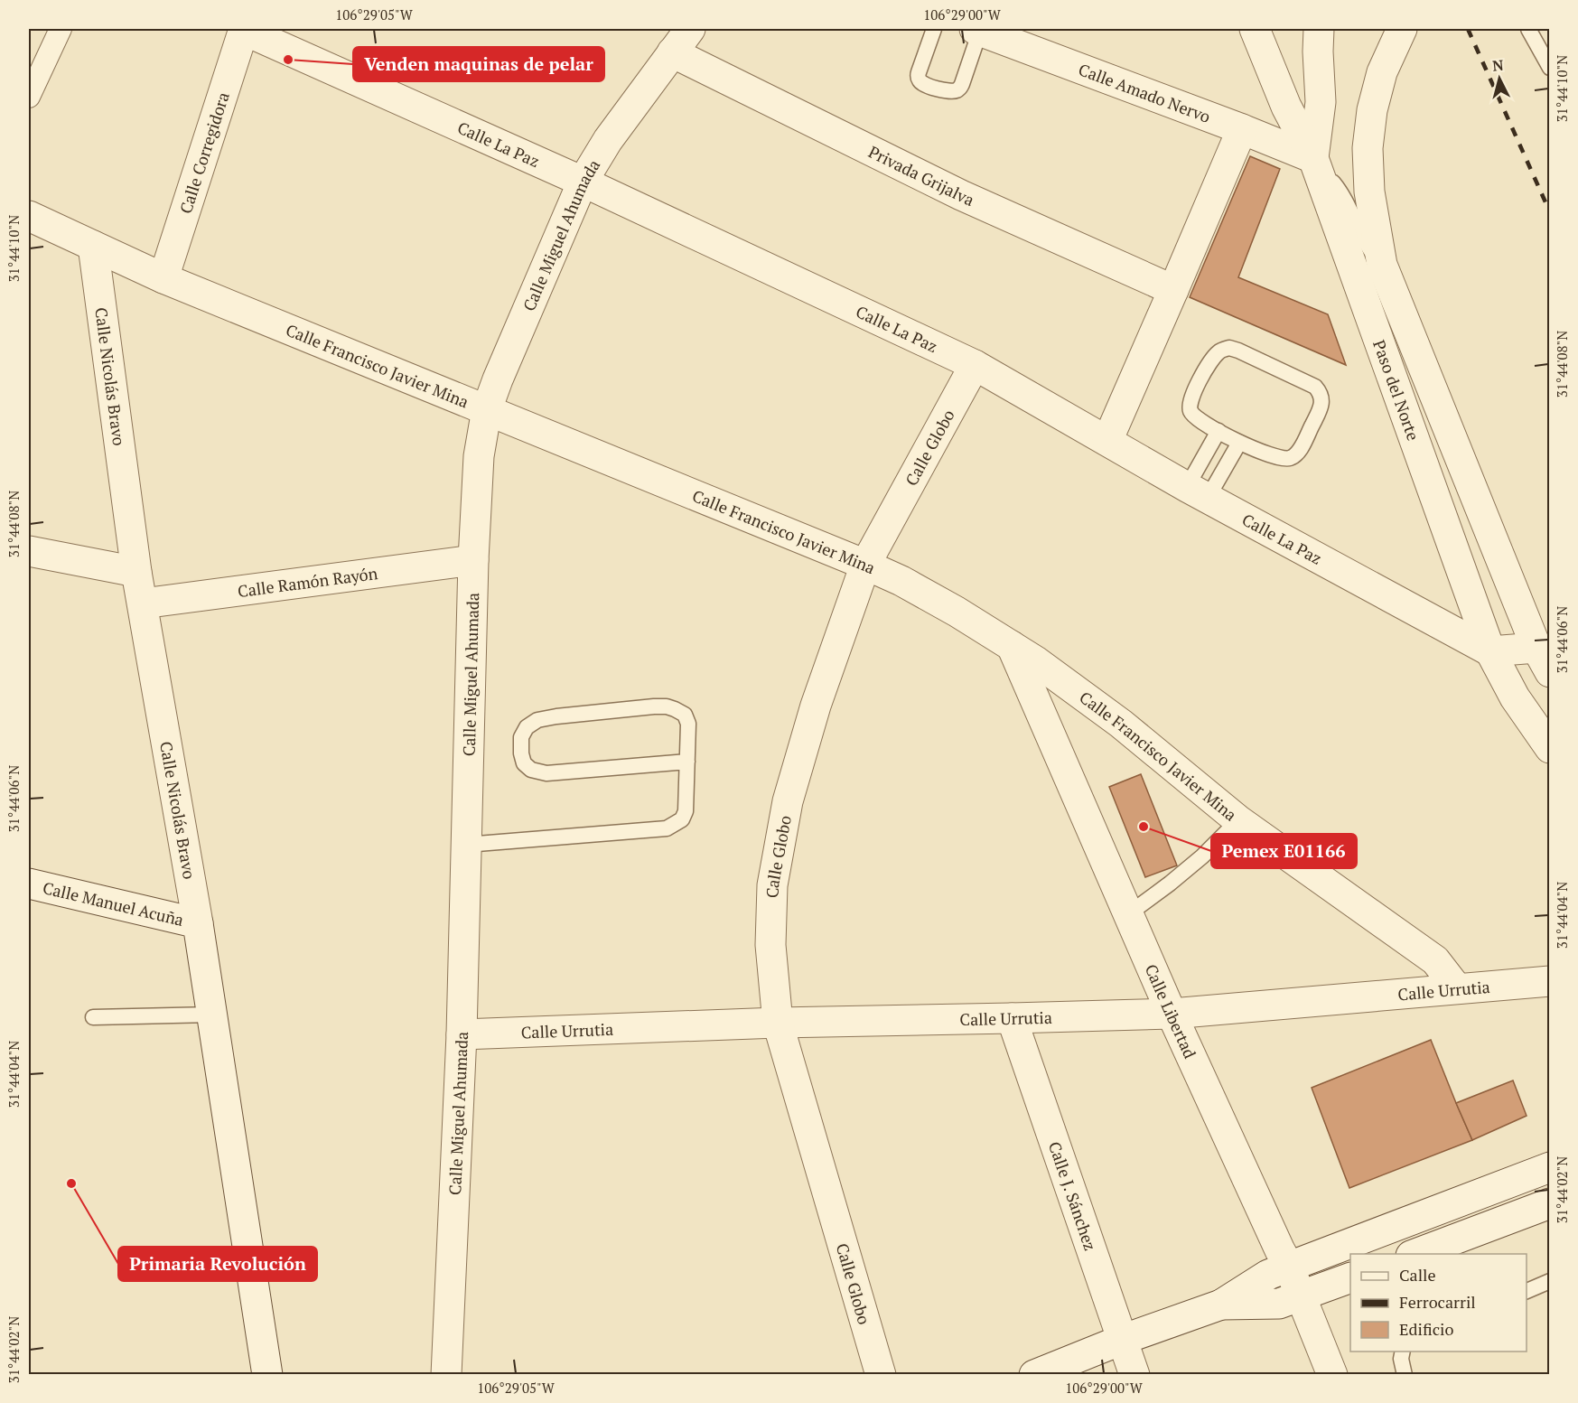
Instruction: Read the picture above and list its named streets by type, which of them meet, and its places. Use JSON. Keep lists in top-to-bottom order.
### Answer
{
  "streets": {
    "street": [
      "Calle Amado Nervo",
      "Calle La Paz",
      "Calle Corregidora",
      "Privada Grijalva",
      "Calle Miguel Ahumada",
      "Calle Francisco Javier Mina",
      "Calle Nicolás Bravo",
      "Paso del Norte",
      "Calle Globo",
      "Calle Ramón Rayón",
      "Calle Manuel Acuña",
      "Calle Urrutia",
      "Calle Libertad",
      "Calle J. Sánchez"
    ]
  },
  "crossings": [
    ["Calle Amado Nervo", "Paso del Norte"],
    ["Calle La Paz", "Calle Corregidora"],
    ["Calle La Paz", "Calle Miguel Ahumada"],
    ["Calle La Paz", "Paso del Norte"],
    ["Calle La Paz", "Calle Globo"],
    ["Calle Corregidora", "Calle Francisco Javier Mina"],
    ["Privada Grijalva", "Calle Miguel Ahumada"],
    ["Calle Miguel Ahumada", "Calle Francisco Javier Mina"],
    ["Calle Miguel Ahumada", "Calle Ramón Rayón"],
    ["Calle Miguel Ahumada", "Calle Urrutia"],
    ["Calle Francisco Javier Mina", "Calle Nicolás Bravo"],
    ["Calle Francisco Javier Mina", "Calle Globo"],
    ["Calle Francisco Javier Mina", "Calle Urrutia"],
    ["Calle Francisco Javier Mina", "Calle Libertad"],
    ["Calle Nicolás Bravo", "Calle Ramón Rayón"],
    ["Calle Nicolás Bravo", "Calle Manuel Acuña"],
    ["Calle Globo", "Calle Urrutia"],
    ["Calle Urrutia", "Calle Libertad"],
    ["Calle Urrutia", "Calle J. Sánchez"]
  ],
  "places": ["Venden maquinas de pelar", "Pemex E01166", "Primaria Revolución"],
  "legend": ["Calle", "Ferrocarril", "Edificio"],
  "north": "top",
  "coordinates": [
    "106°29'05\"W",
    "106°29'00\"W",
    "31°44'10\"N",
    "31°44'08\"N",
    "31°44'06\"N",
    "31°44'04\"N",
    "31°44'02\"N"
  ]
}
